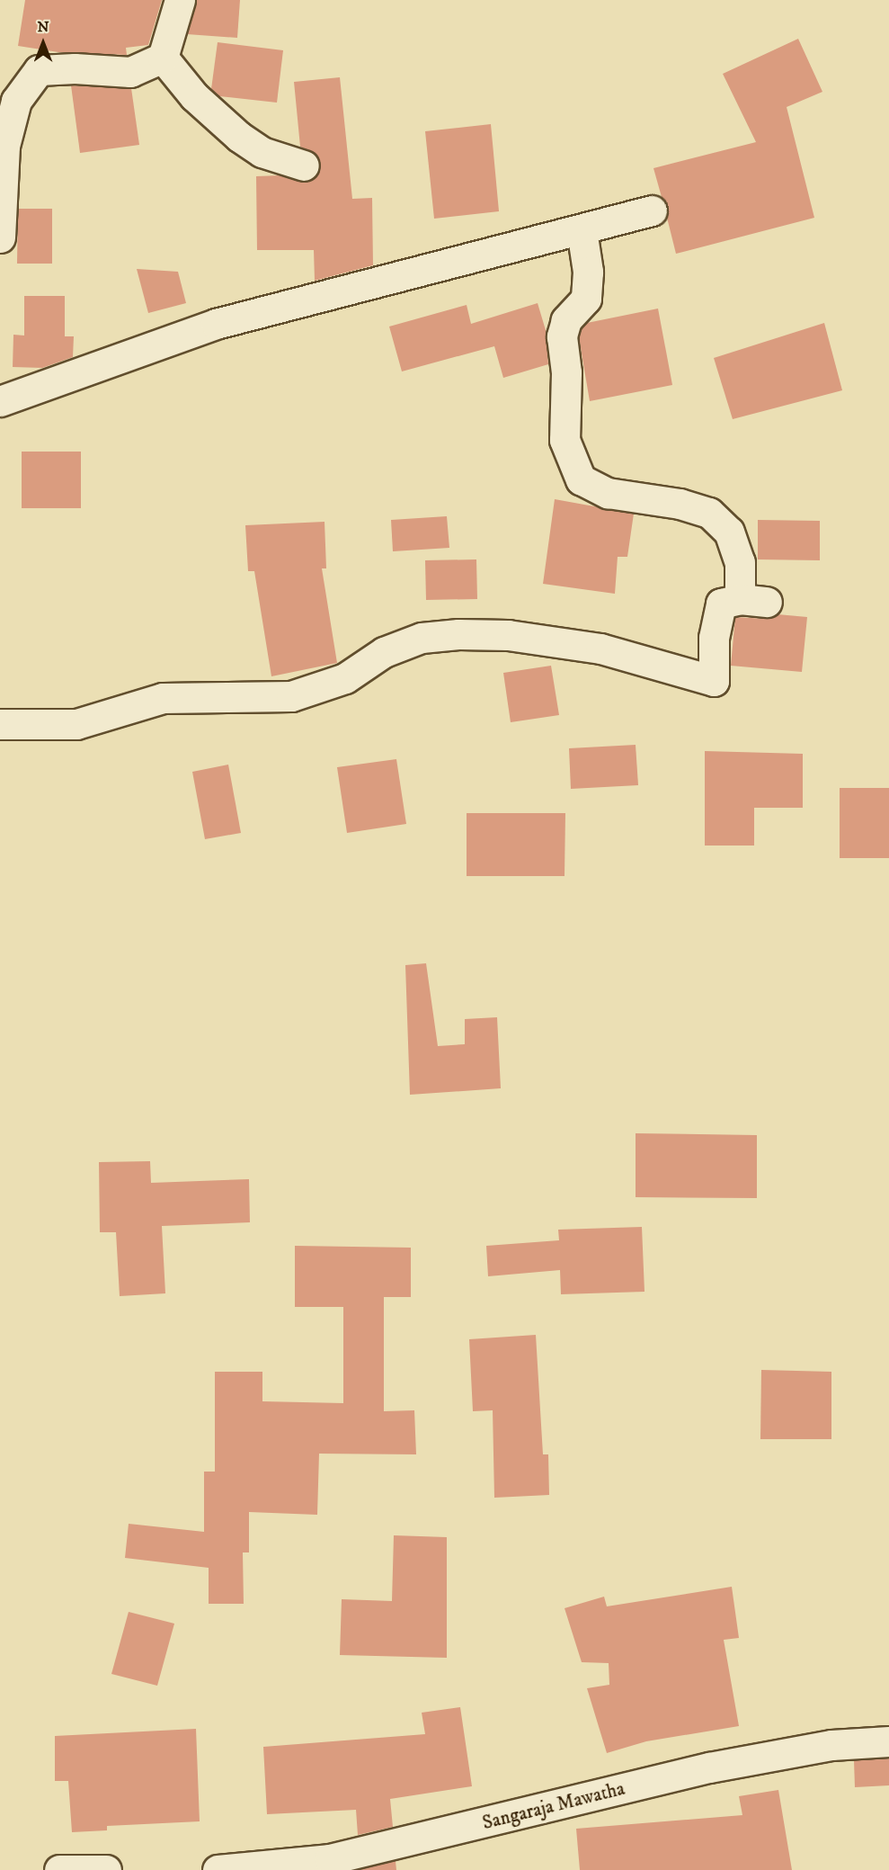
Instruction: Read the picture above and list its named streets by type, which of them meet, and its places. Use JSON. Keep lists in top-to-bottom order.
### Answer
{
  "streets": {
    "street": ["Sangaraja Mawatha"]
  },
  "north": "top"
}
